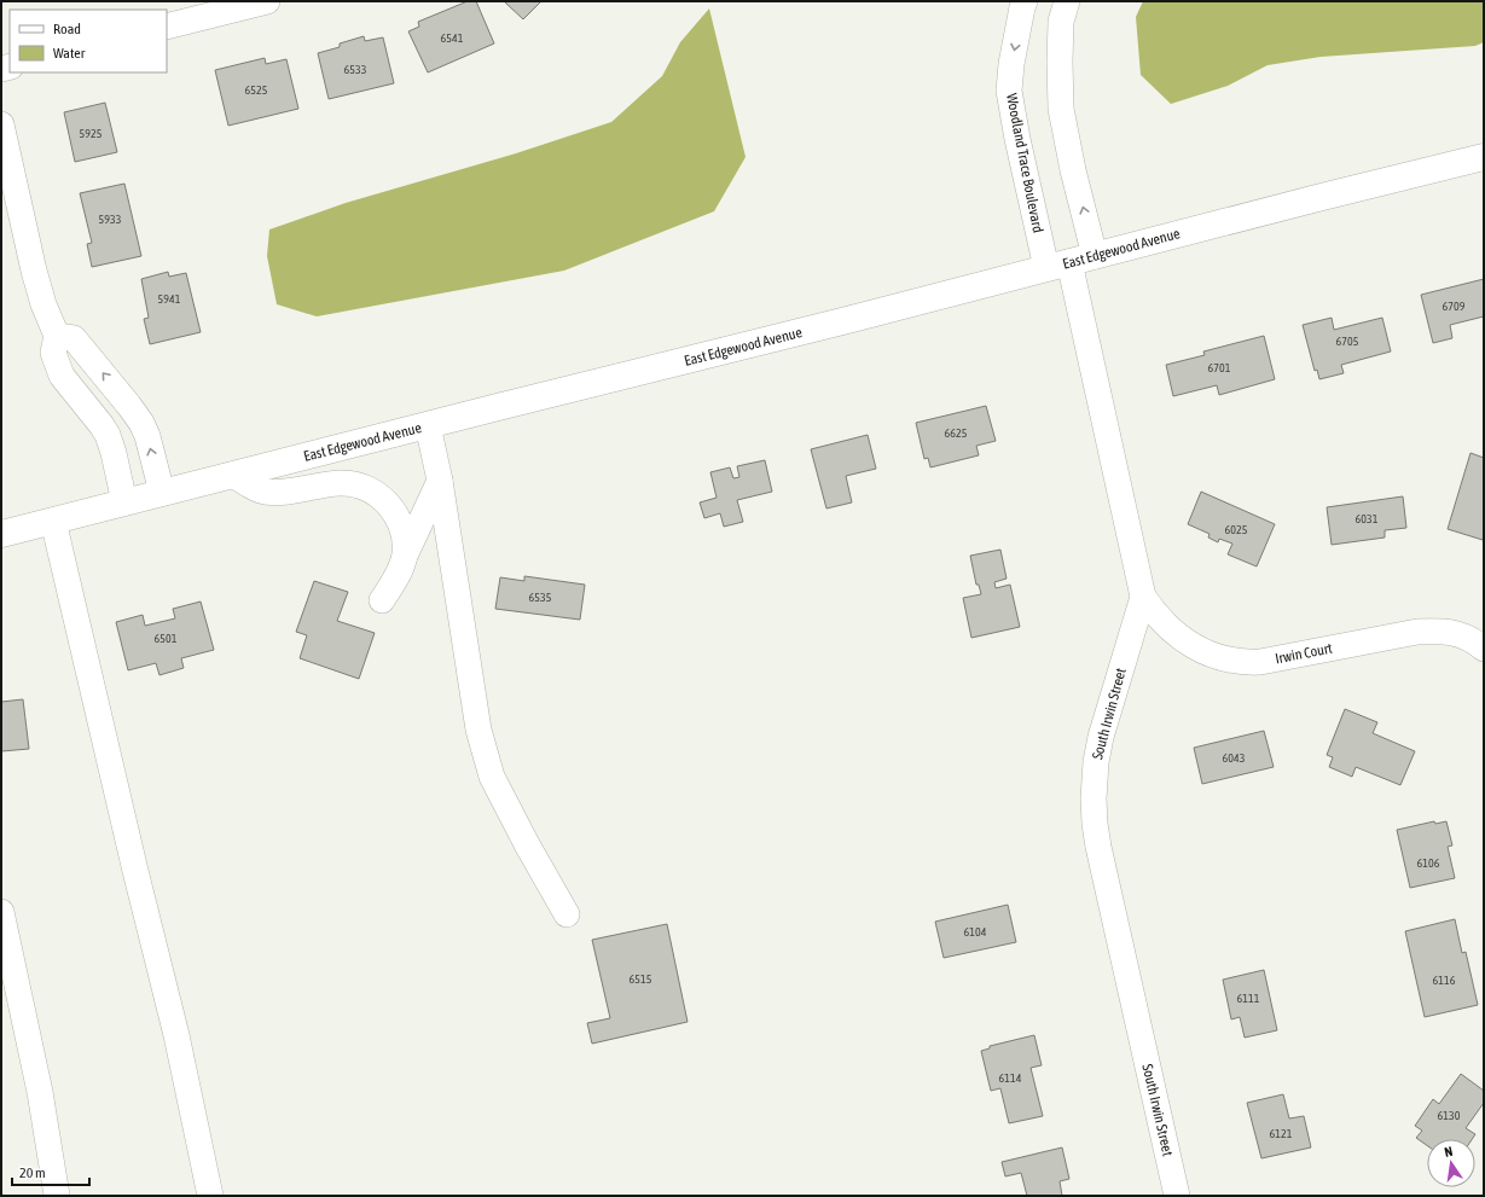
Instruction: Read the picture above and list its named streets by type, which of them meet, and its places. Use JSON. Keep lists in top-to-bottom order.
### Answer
{
  "streets": {
    "main road": ["East Edgewood Avenue"],
    "street": ["Woodland Trace Boulevard", "Irwin Court", "South Irwin Street"]
  },
  "crossings": [
    ["Woodland Trace Boulevard", "East Edgewood Avenue"],
    ["Woodland Trace Boulevard", "South Irwin Street"],
    ["East Edgewood Avenue", "South Irwin Street"],
    ["Irwin Court", "South Irwin Street"]
  ],
  "house_numbers": [
    "6541",
    "6533",
    "6525",
    "5925",
    "5933",
    "5941",
    "6709",
    "6705",
    "6701",
    "6625",
    "6031",
    "6025",
    "6535",
    "6501",
    "6043",
    "6106",
    "6104",
    "6515",
    "6116",
    "6111",
    "6114",
    "6130",
    "6121"
  ],
  "legend": ["Road", "Water"],
  "scale_bar": "20 m",
  "north": "top"
}
